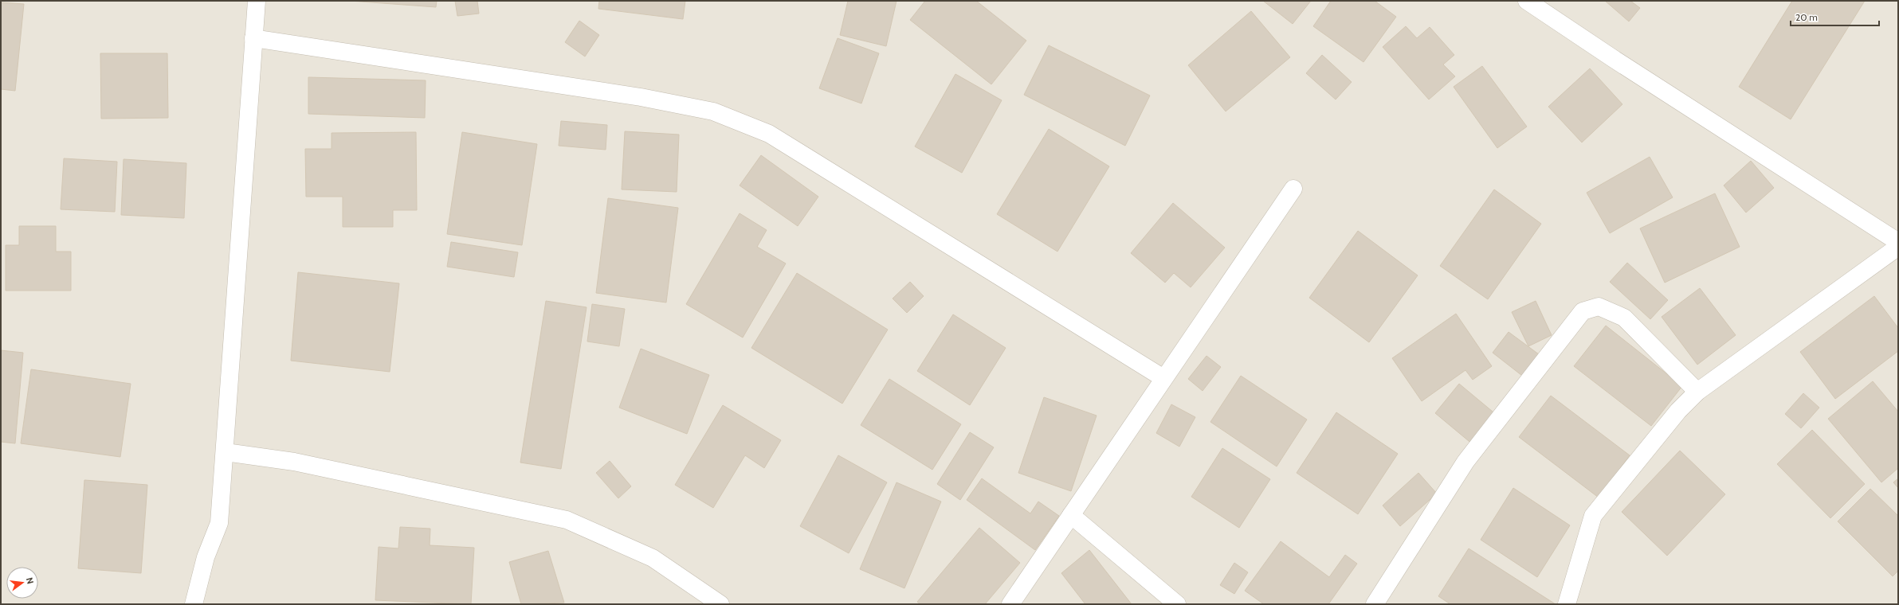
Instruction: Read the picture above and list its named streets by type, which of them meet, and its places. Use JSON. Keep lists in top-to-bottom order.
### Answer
{
  "scale_bar": "20 m",
  "north": "right"
}
